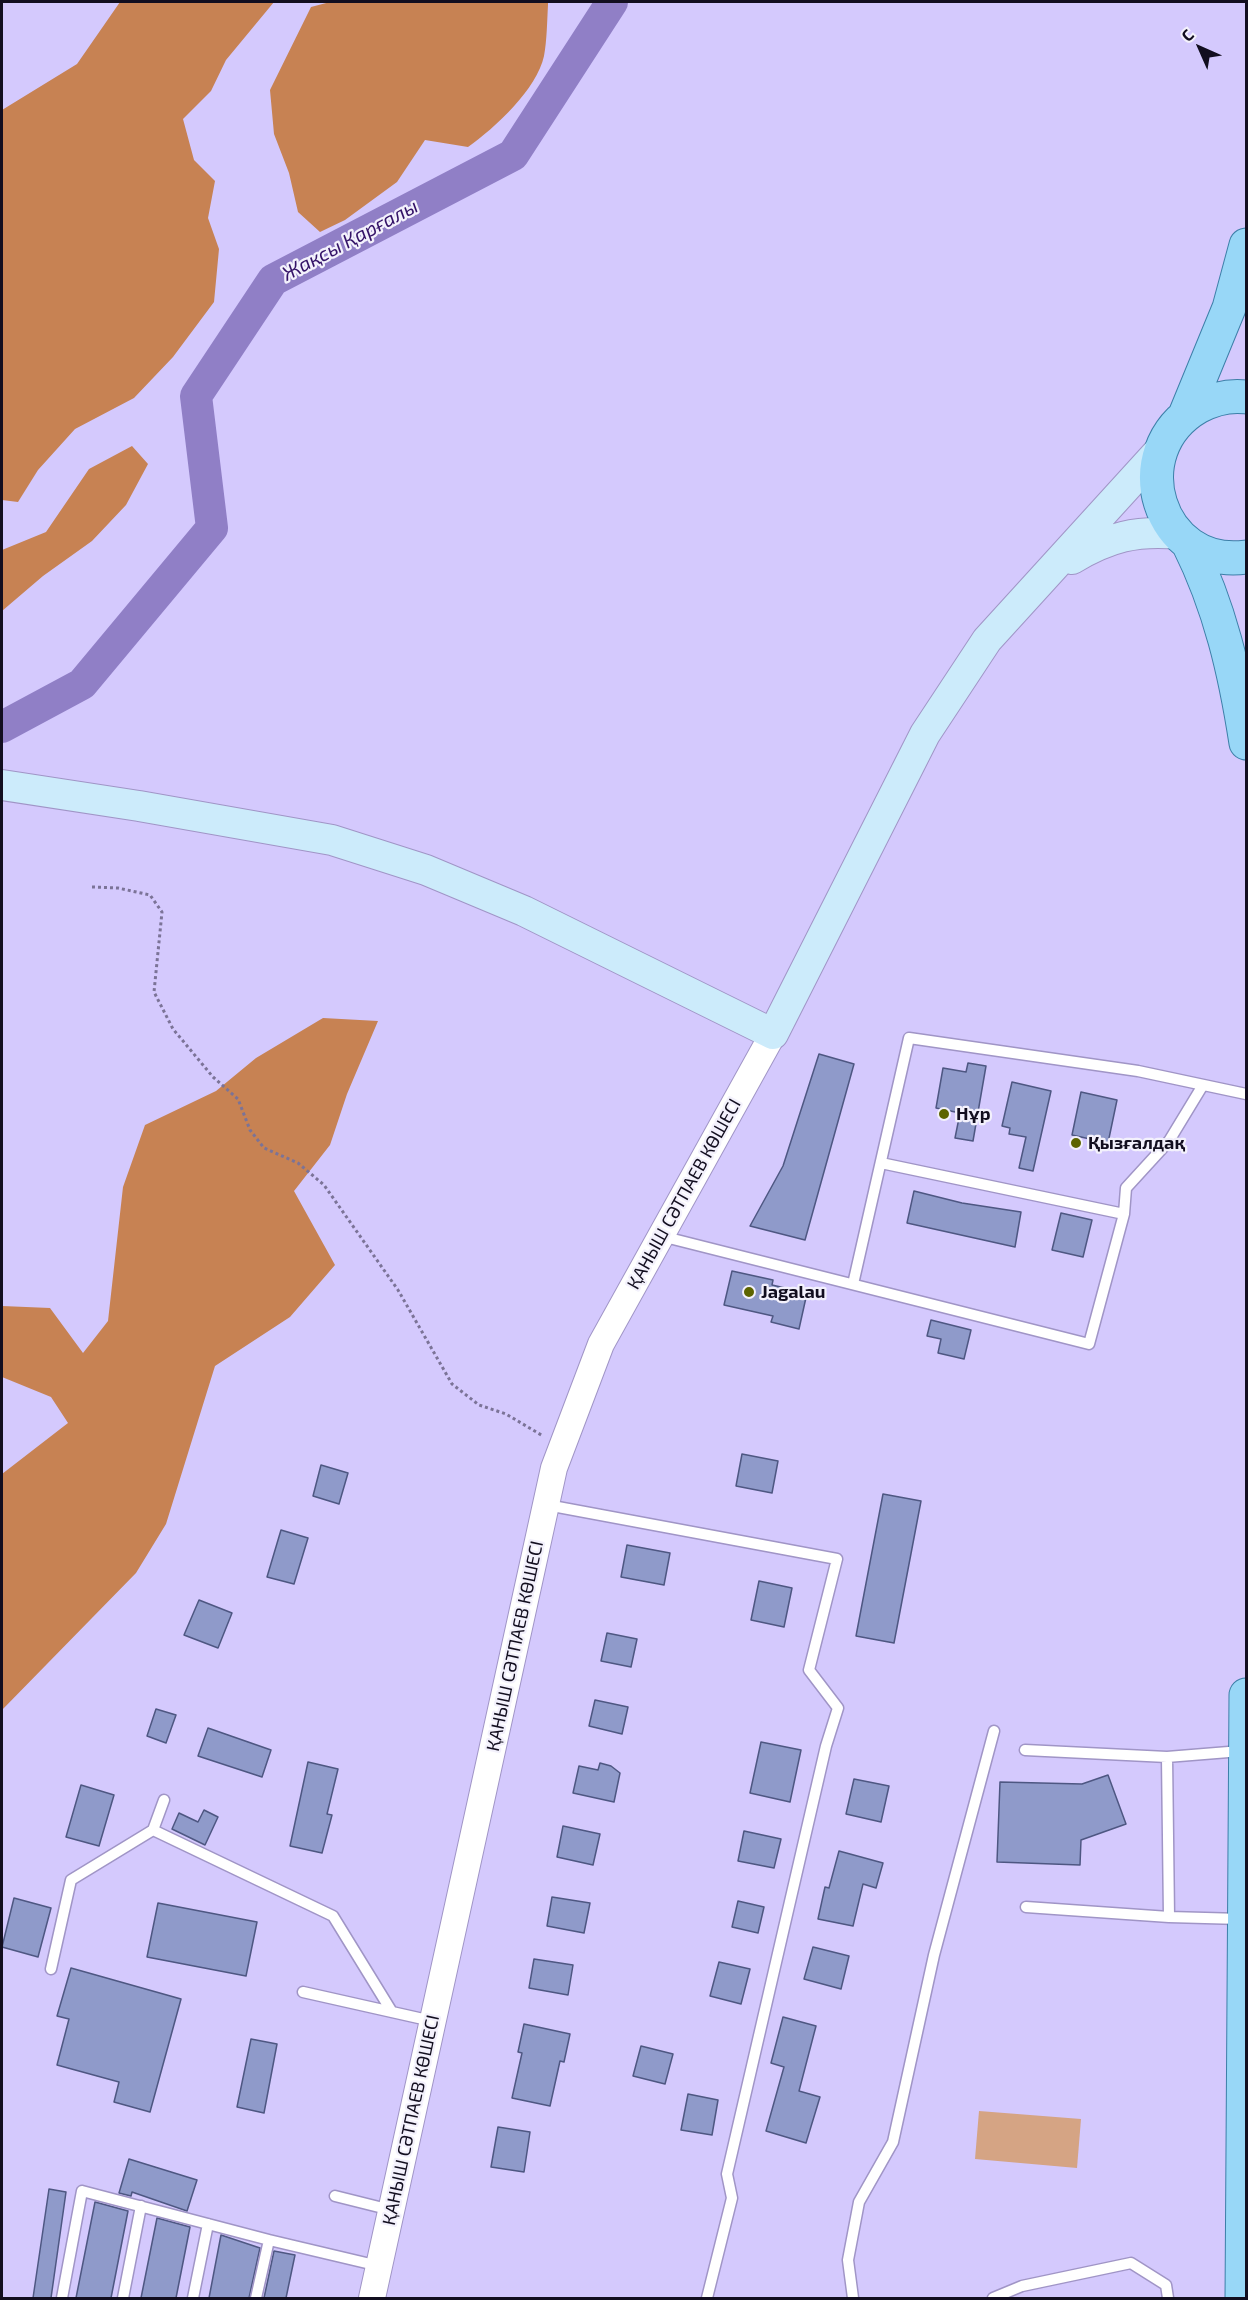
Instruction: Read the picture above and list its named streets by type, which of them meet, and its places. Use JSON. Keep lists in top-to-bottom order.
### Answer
{
  "streets": {
    "street": ["ҚАНЫШ СӘТПАЕВ КӨШЕСІ"]
  },
  "water": ["Жақсы Қарғалы"],
  "places": ["Нұр", "Қызғалдақ", "Jagalau"],
  "north": "top left"
}
